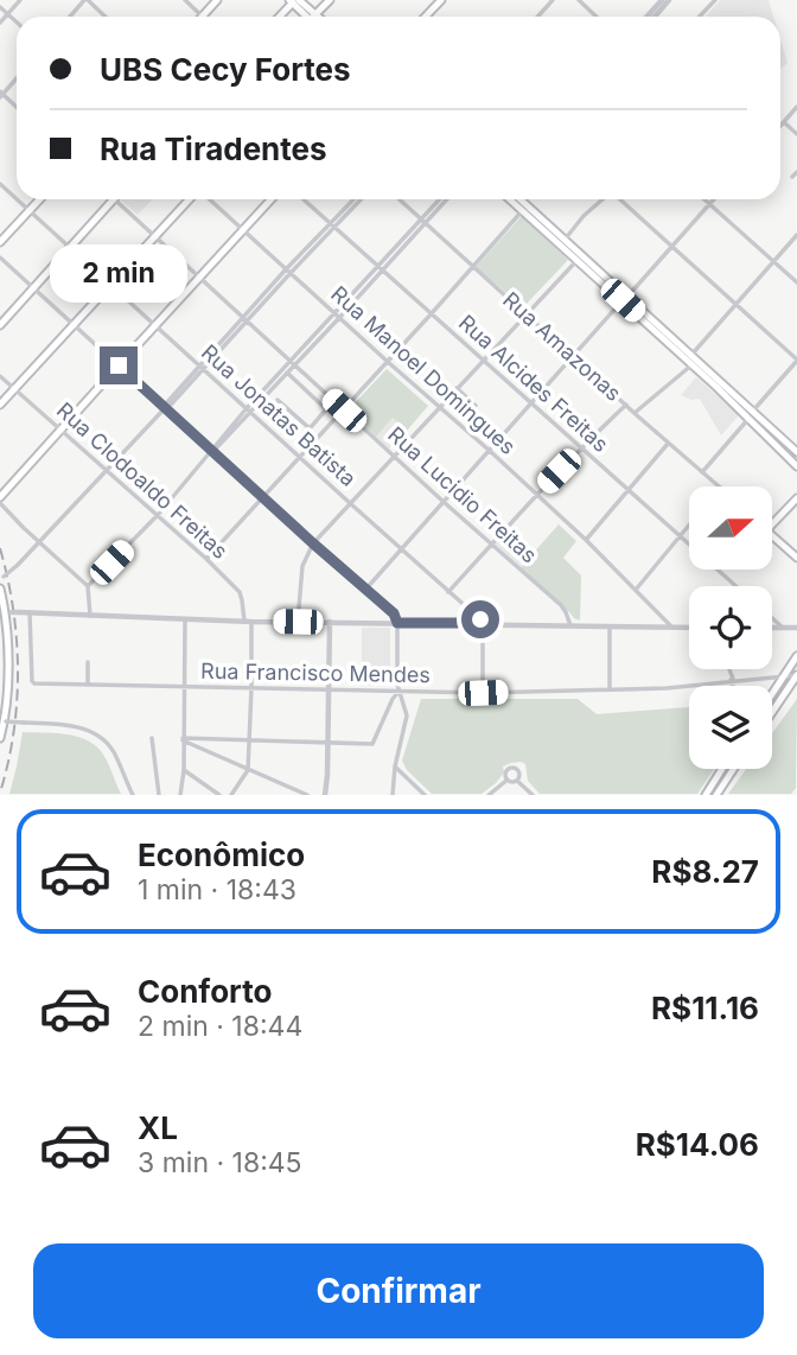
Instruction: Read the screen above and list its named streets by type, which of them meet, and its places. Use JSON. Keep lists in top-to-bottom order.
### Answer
{
  "streets": {
    "street": [
      "Rua Amazonas",
      "Rua Manoel Domingues",
      "Rua Alcides Freitas",
      "Rua Jonatas Batista",
      "Rua Clodoaldo Freitas",
      "Rua Lucidio Freitas",
      "Rua Francisco Mendes"
    ]
  },
  "north": "right",
  "page": {
    "banner": ["UBS Cecy Fortes", "Rua Tiradentes"],
    "bubble": "2 min",
    "list": [
      {
        "name": "Econômico",
        "note": "1 min · 18:43",
        "value": "R$8.27"
      },
      {
        "name": "Conforto",
        "note": "2 min · 18:44",
        "value": "R$11.16"
      },
      {
        "name": "XL",
        "note": "3 min · 18:45",
        "value": "R$14.06"
      }
    ],
    "buttons": "Confirmar"
  }
}
